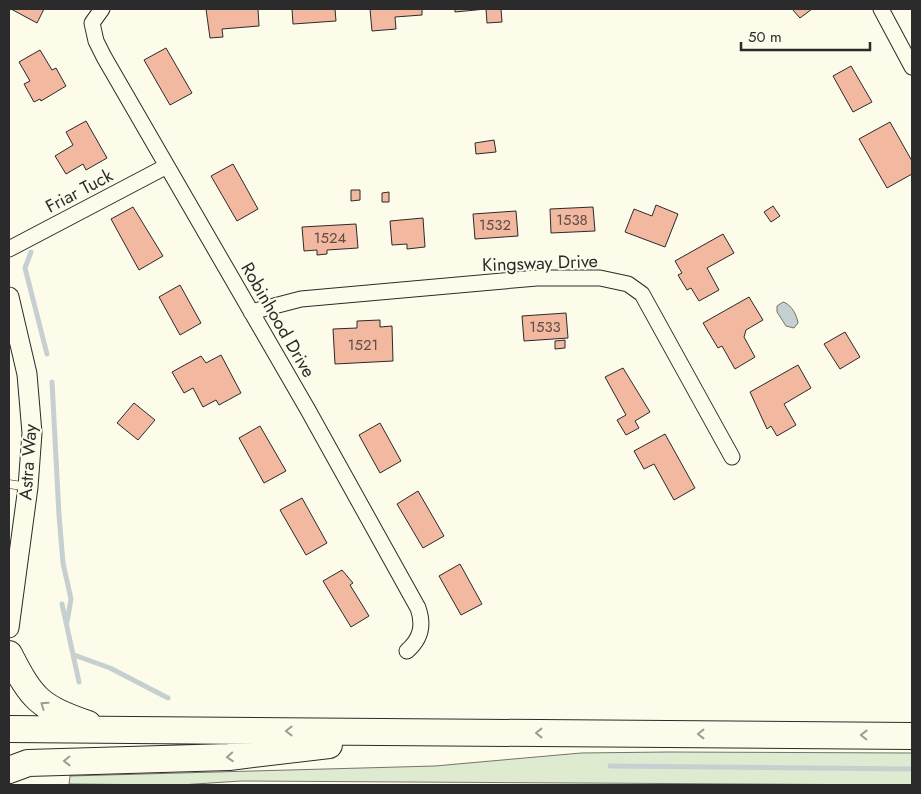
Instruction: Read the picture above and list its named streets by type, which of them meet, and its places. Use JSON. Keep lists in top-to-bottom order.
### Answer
{
  "streets": {
    "street": [
      "Friar Tuck",
      "Kingsway Drive",
      "Robinhood Drive",
      "Astra Way"
    ]
  },
  "crossings": [
    ["Friar Tuck", "Robinhood Drive"],
    ["Kingsway Drive", "Robinhood Drive"]
  ],
  "house_numbers": [
    "1538",
    "1532",
    "1524",
    "1533",
    "1521"
  ],
  "scale_bar": "50 m"
}
